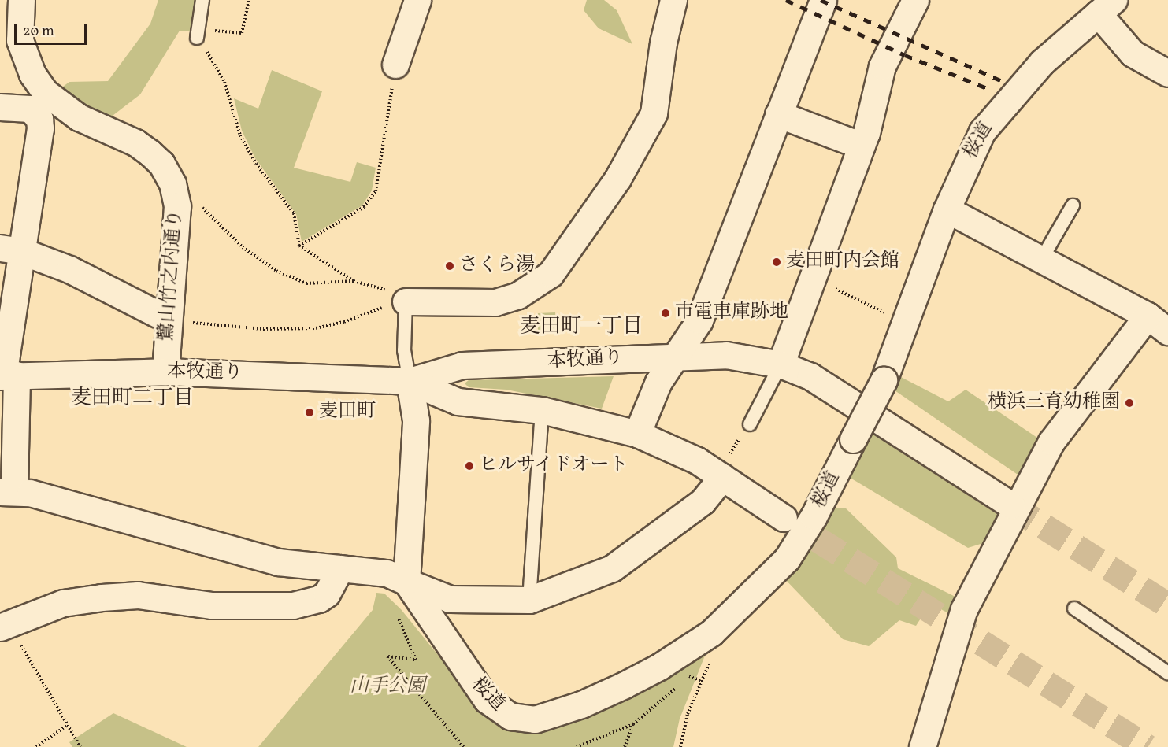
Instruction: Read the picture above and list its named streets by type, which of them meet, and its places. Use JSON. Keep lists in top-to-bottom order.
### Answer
{
  "streets": {
    "street": ["桜道", "鷺山竹之内通り", "本牧通り"]
  },
  "crossings": [
    ["鷺山竹之内通り", "本牧通り"]
  ],
  "districts": ["麦田町一丁目", "麦田町二丁目"],
  "parks": ["山手公園"],
  "places": [
    "麦田町内会館",
    "さくら湯",
    "市電車庫跡地",
    "横浜三育幼稚園",
    "麦田町",
    "ヒルサイドオート"
  ],
  "scale_bar": "20 m"
}
